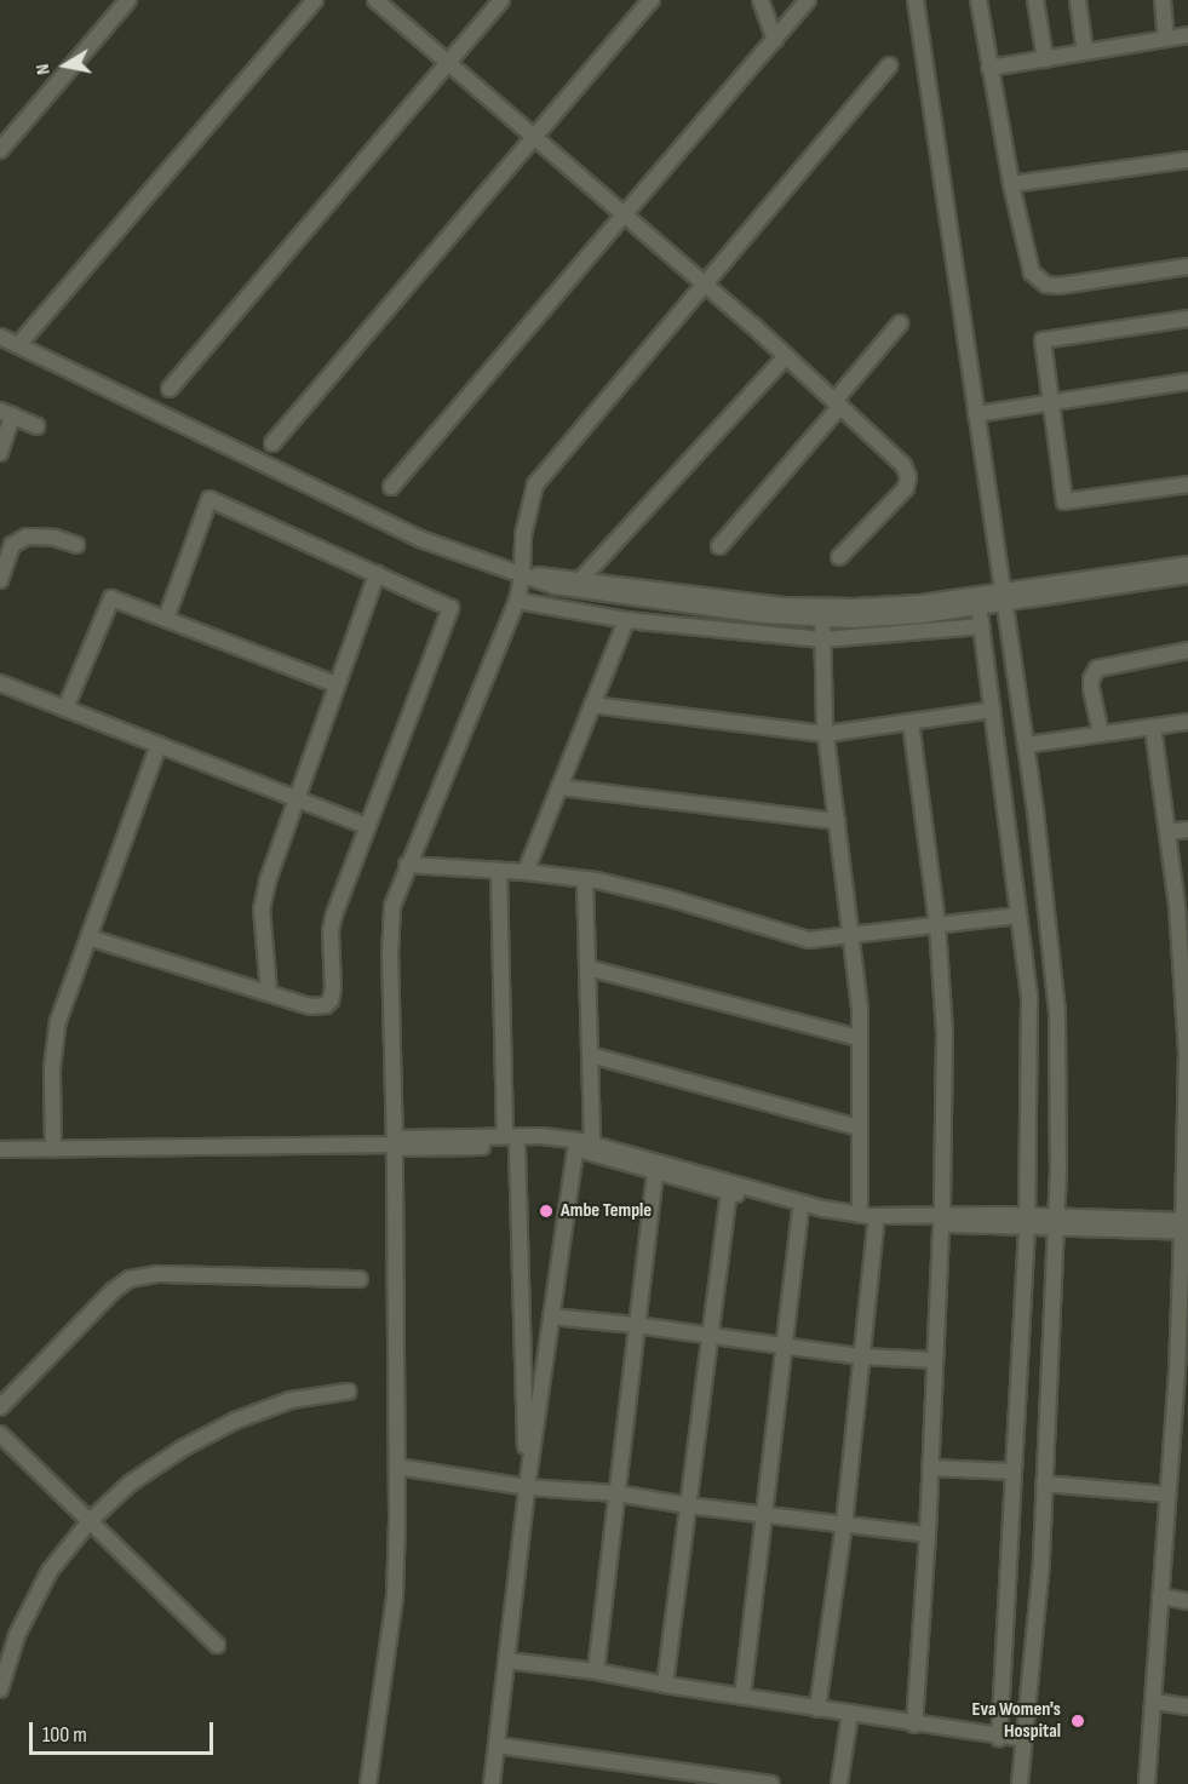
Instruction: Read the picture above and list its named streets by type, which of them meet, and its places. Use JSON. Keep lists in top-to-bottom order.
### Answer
{
  "places": ["Ambe Temple", "Eva Women's Hospital"],
  "scale_bar": "100 m",
  "north": "left"
}
